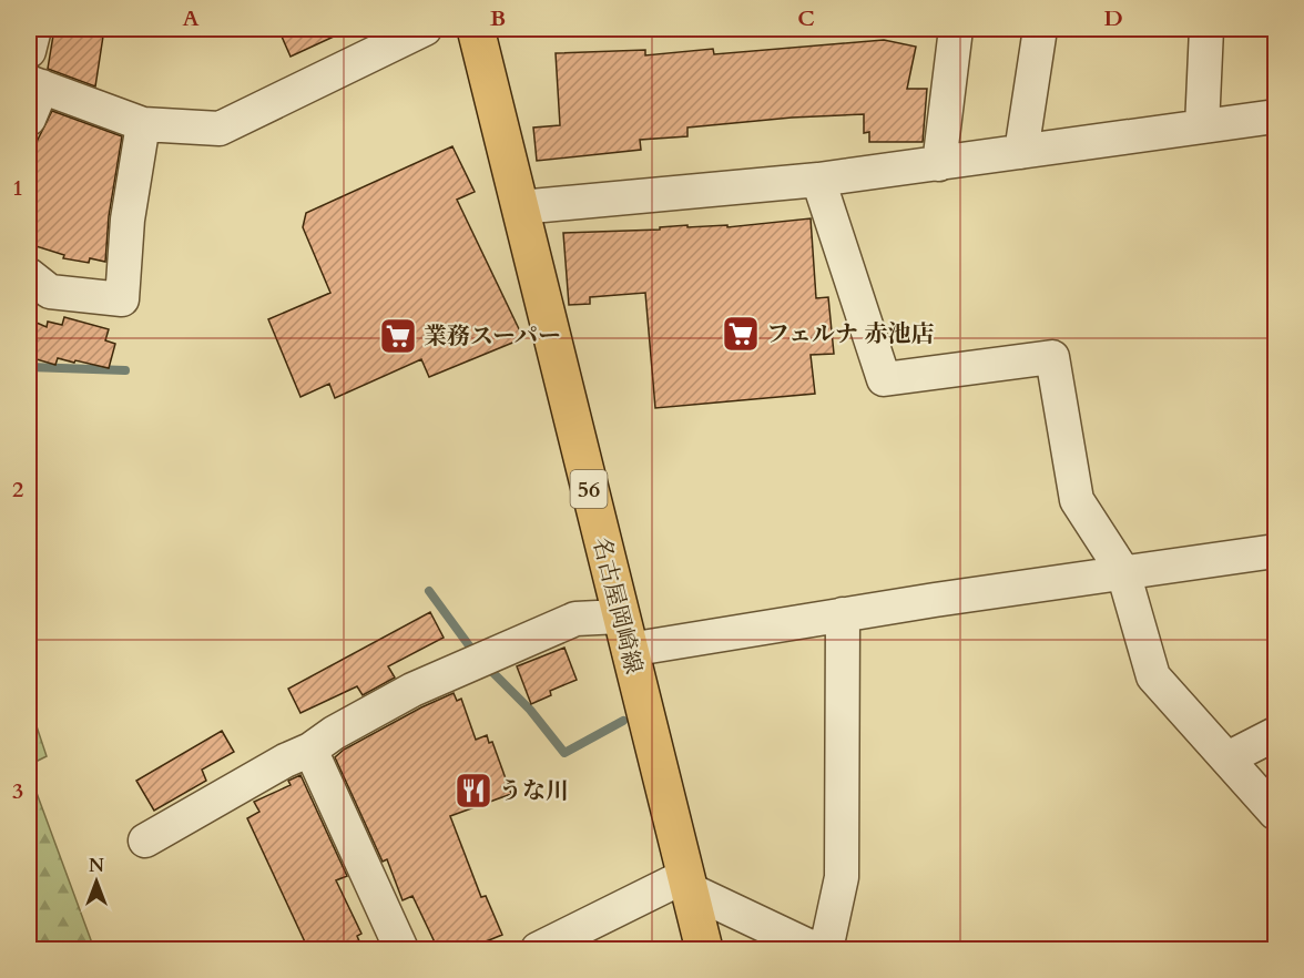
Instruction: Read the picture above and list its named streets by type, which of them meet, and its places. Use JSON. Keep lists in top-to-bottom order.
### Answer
{
  "streets": {
    "main road": ["56", "名古屋岡崎線"]
  },
  "places": {
    "supermarket": ["フェルナ 赤池店", "業務スーパー"],
    "restaurant": ["うな川"]
  },
  "north": "top",
  "grid": {
    "columns": [
      "A",
      "B",
      "C",
      "D"
    ],
    "rows": ["1", "2", "3"]
  }
}
